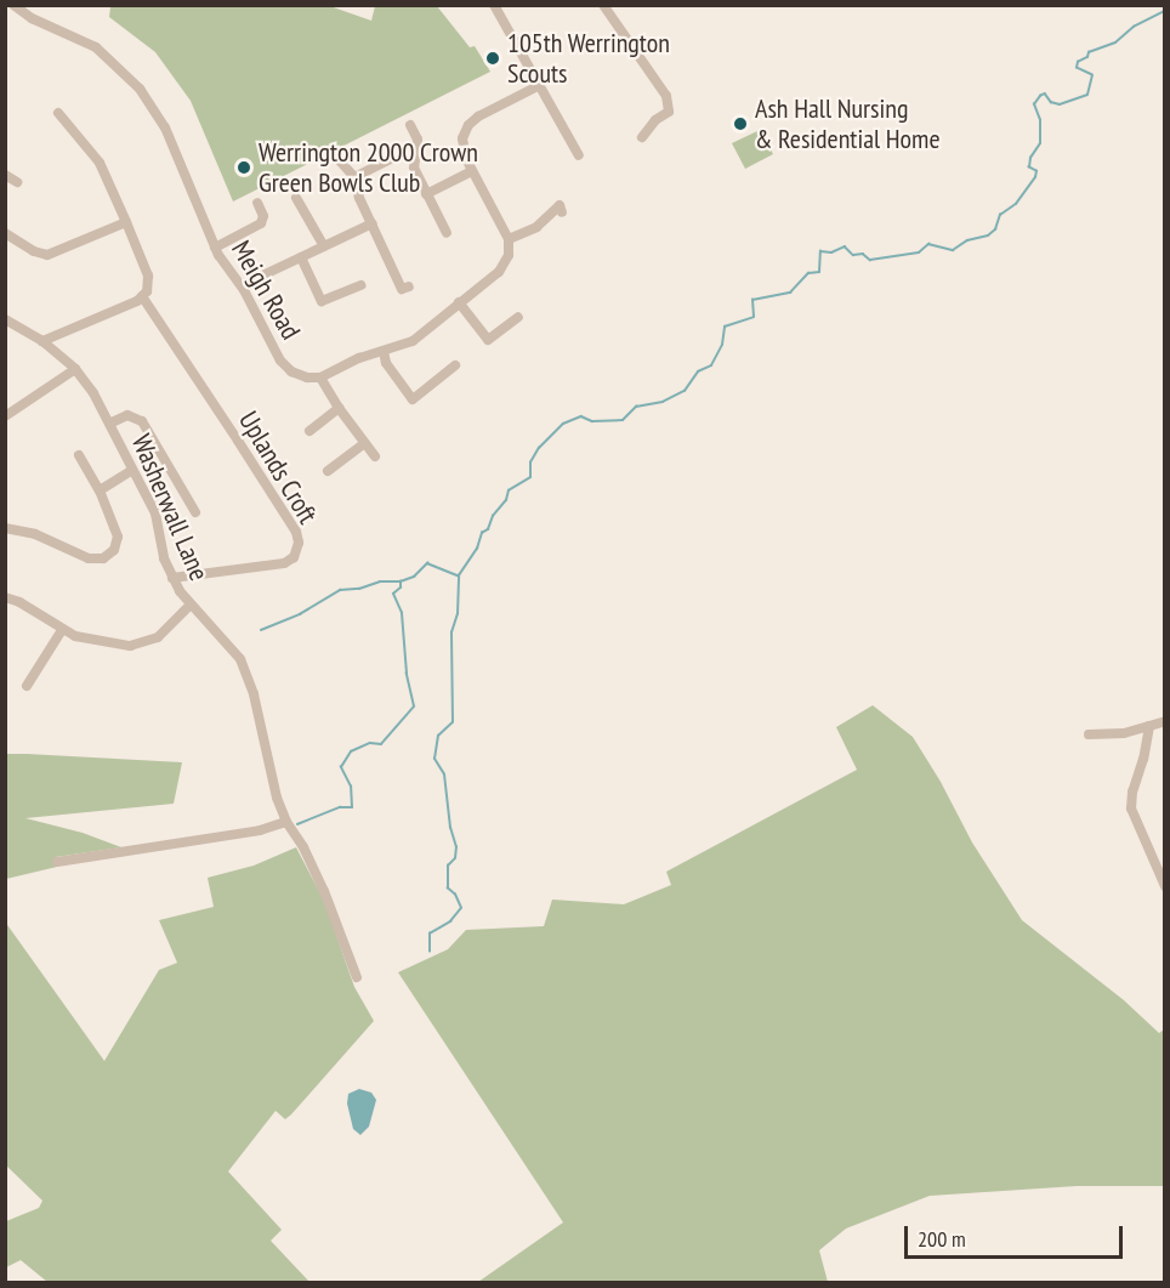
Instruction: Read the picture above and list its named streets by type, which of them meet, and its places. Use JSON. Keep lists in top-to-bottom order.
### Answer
{
  "streets": {
    "street": ["Meigh Road", "Uplands Croft", "Washerwall Lane"]
  },
  "crossings": [
    ["Uplands Croft", "Washerwall Lane"]
  ],
  "places": ["105th Werrington Scouts", "Ash Hall Nursing & Residential Home", "Werrington 2000 Crown Green Bowls Club"],
  "scale_bar": "200 m"
}
